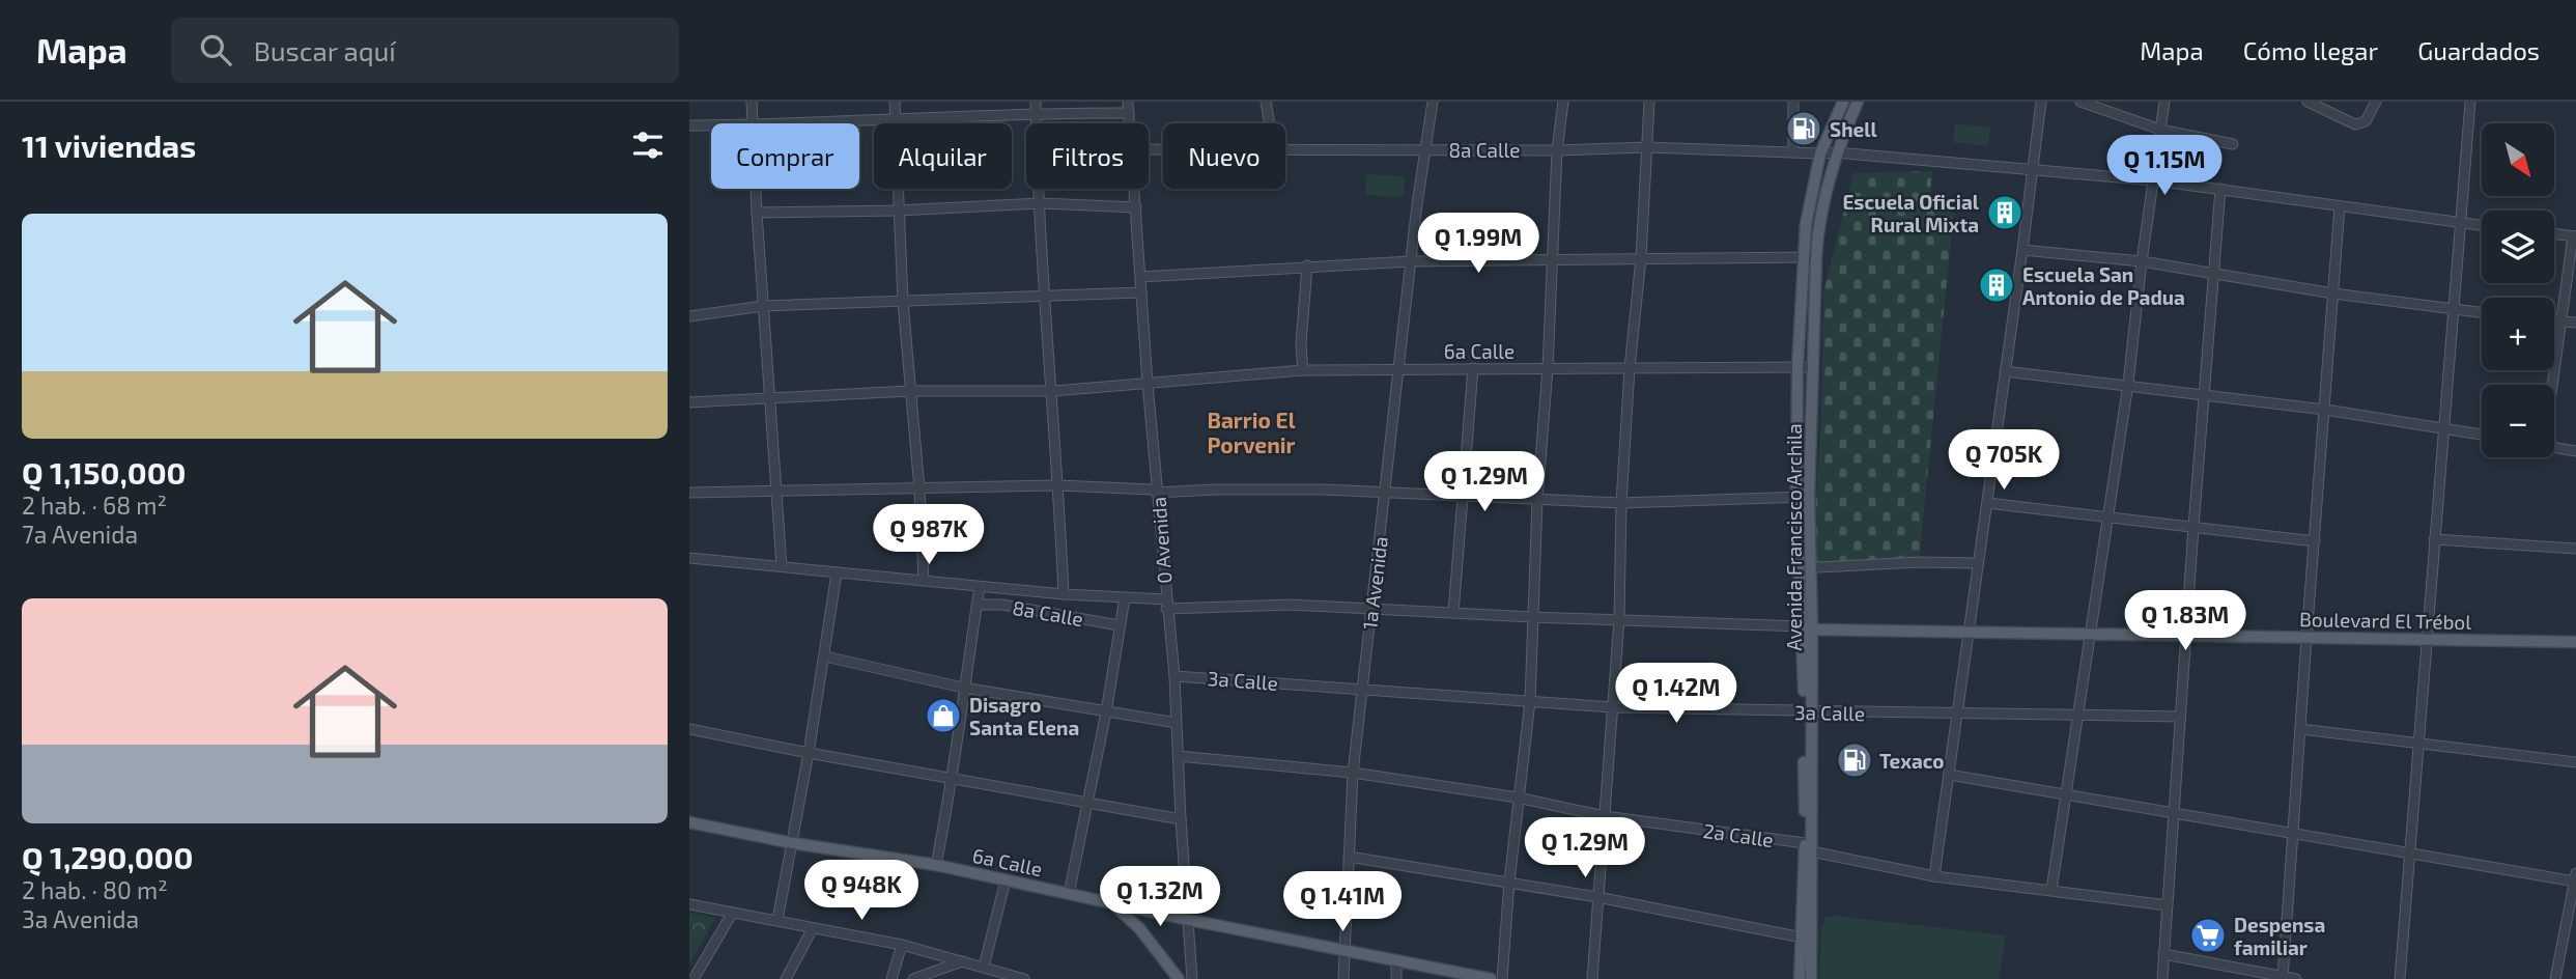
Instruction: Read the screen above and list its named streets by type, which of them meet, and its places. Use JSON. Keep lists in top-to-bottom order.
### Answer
{
  "streets": {
    "main road": ["6a Calle", "Avenida Francisco Archila", "Boulevard El Trébol"],
    "street": [
      "8a Calle",
      "0 Avenida",
      "1a Avenida",
      "3a Calle",
      "2a Calle"
    ]
  },
  "crossings": [
    ["8a Calle", "Avenida Francisco Archila"],
    ["8a Calle", "1a Avenida"],
    ["6a Calle", "Avenida Francisco Archila"],
    ["6a Calle", "0 Avenida"],
    ["6a Calle", "1a Avenida"],
    ["Avenida Francisco Archila", "Boulevard El Trébol"],
    ["Avenida Francisco Archila", "3a Calle"],
    ["Avenida Francisco Archila", "2a Calle"],
    ["0 Avenida", "3a Calle"],
    ["0 Avenida", "2a Calle"],
    ["1a Avenida", "3a Calle"],
    ["1a Avenida", "2a Calle"]
  ],
  "districts": ["Barrio El Porvenir"],
  "places": {
    "fuel station": ["Shell", "Texaco"],
    "building": ["Escuela Oficial Rural Mixta", "Escuela San Antonio de Padua"],
    "shop": ["Disagro Santa Elena"],
    "supermarket": ["Despensa familiar"]
  },
  "north": "bottom right",
  "page": {
    "header": "Mapa",
    "search": "Buscar aquí",
    "nav": ["Mapa", "Cómo llegar", "Guardados"],
    "heading": "11 viviendas",
    "map_buttons": ["+", "−"],
    "chip": [
      "Comprar",
      "Alquilar",
      "Filtros",
      "Nuevo"
    ],
    "price": [
      "Q 1.15M",
      "Q 1.99M",
      "Q 705K",
      "Q 1.29M",
      "Q 987K",
      "Q 1.83M",
      "Q 1.42M",
      "Q 1.29M",
      "Q 948K",
      "Q 1.32M",
      "Q 1.41M"
    ],
    "list": [
      {
        "name": "Q 1,150,000",
        "note": "2 hab. · 68 m² · 7a Avenida"
      },
      {
        "name": "Q 1,290,000",
        "note": "2 hab. · 80 m² · 3a Avenida"
      }
    ]
  }
}
